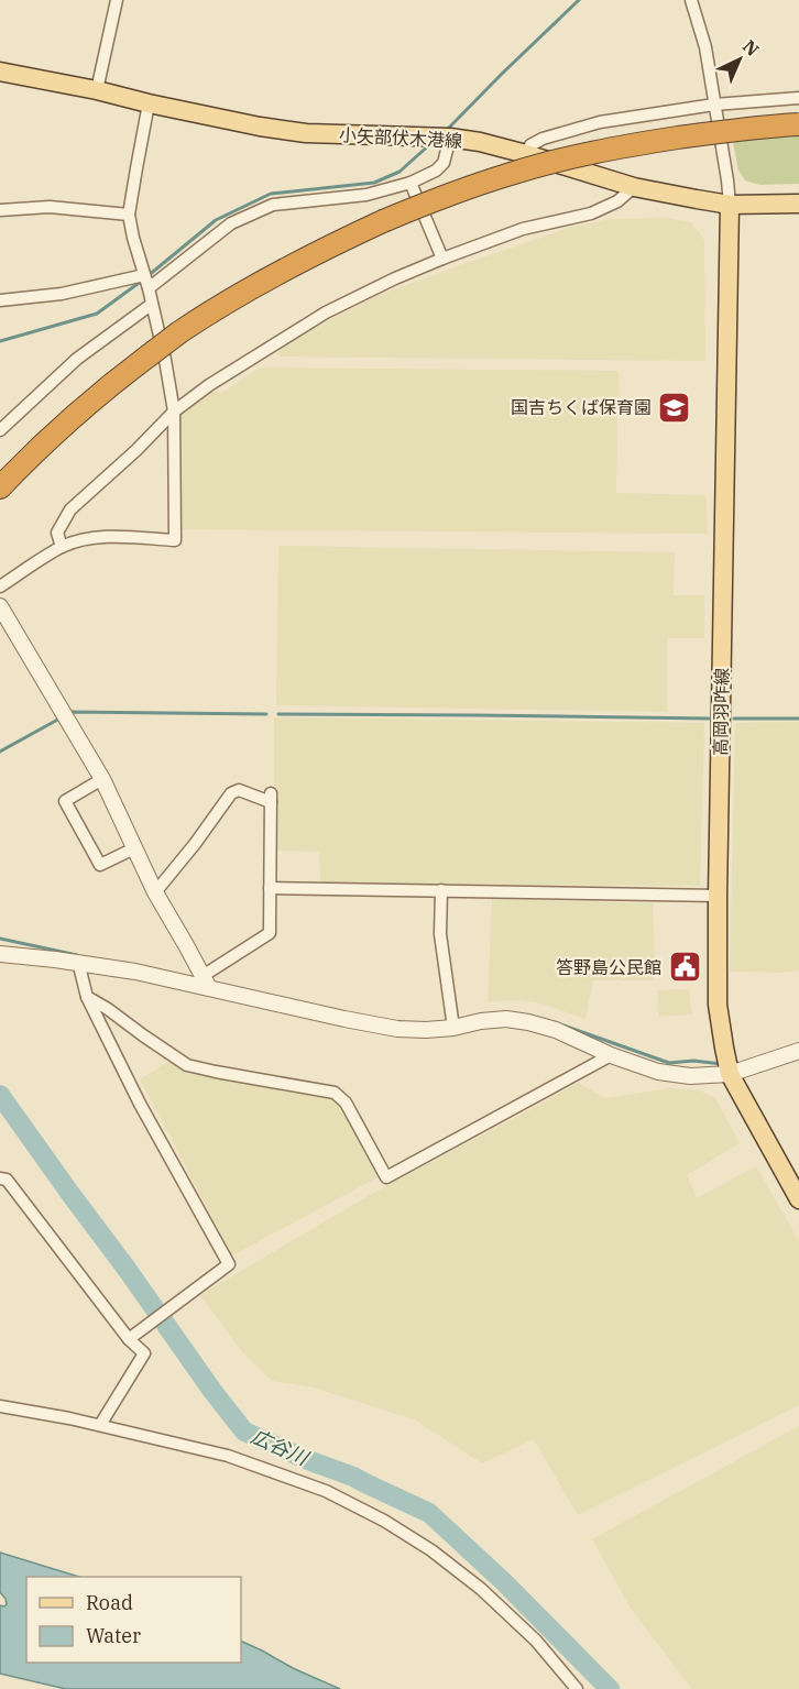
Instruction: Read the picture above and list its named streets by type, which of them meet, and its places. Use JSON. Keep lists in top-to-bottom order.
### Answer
{
  "streets": {
    "main road": ["小矢部伏木港線", "高岡羽咋線"]
  },
  "crossings": [
    ["小矢部伏木港線", "高岡羽咋線"]
  ],
  "water": ["広谷川"],
  "places": {
    "school or university": ["国吉ちくば保育園"],
    "public building": ["答野島公民館"]
  },
  "legend": ["Road", "Water"],
  "north": "top right"
}
